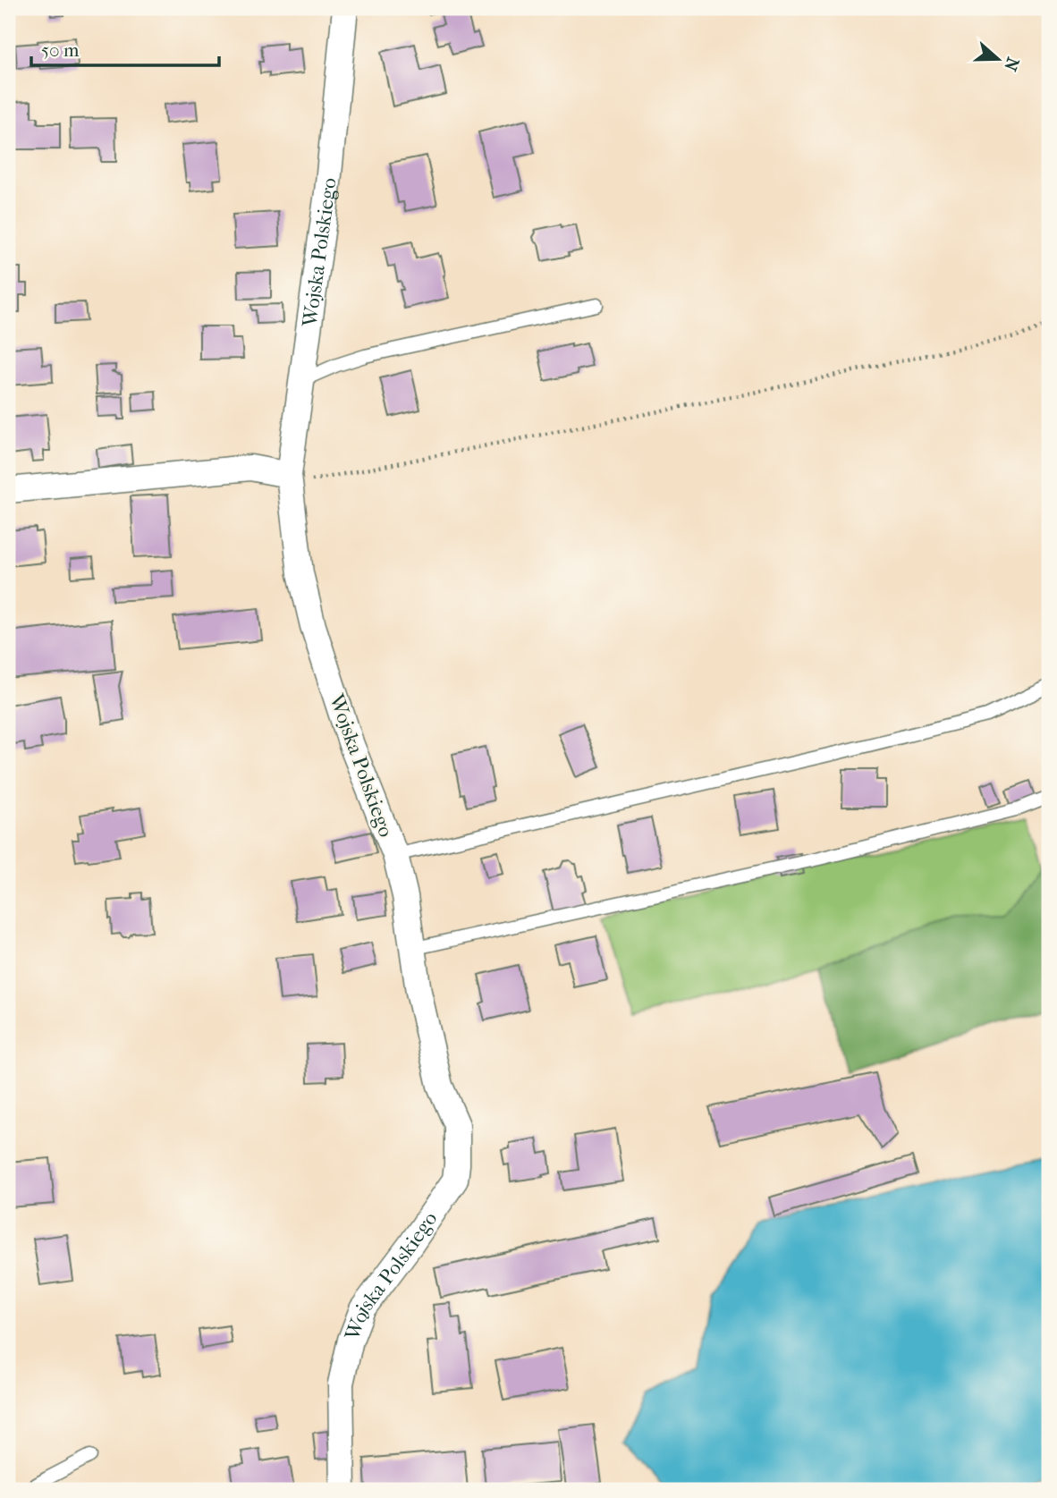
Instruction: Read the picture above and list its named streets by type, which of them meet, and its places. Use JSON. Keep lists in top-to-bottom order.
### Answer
{
  "streets": {
    "street": ["Wojska Polskiego"]
  },
  "scale_bar": "50 m",
  "north": "right"
}
